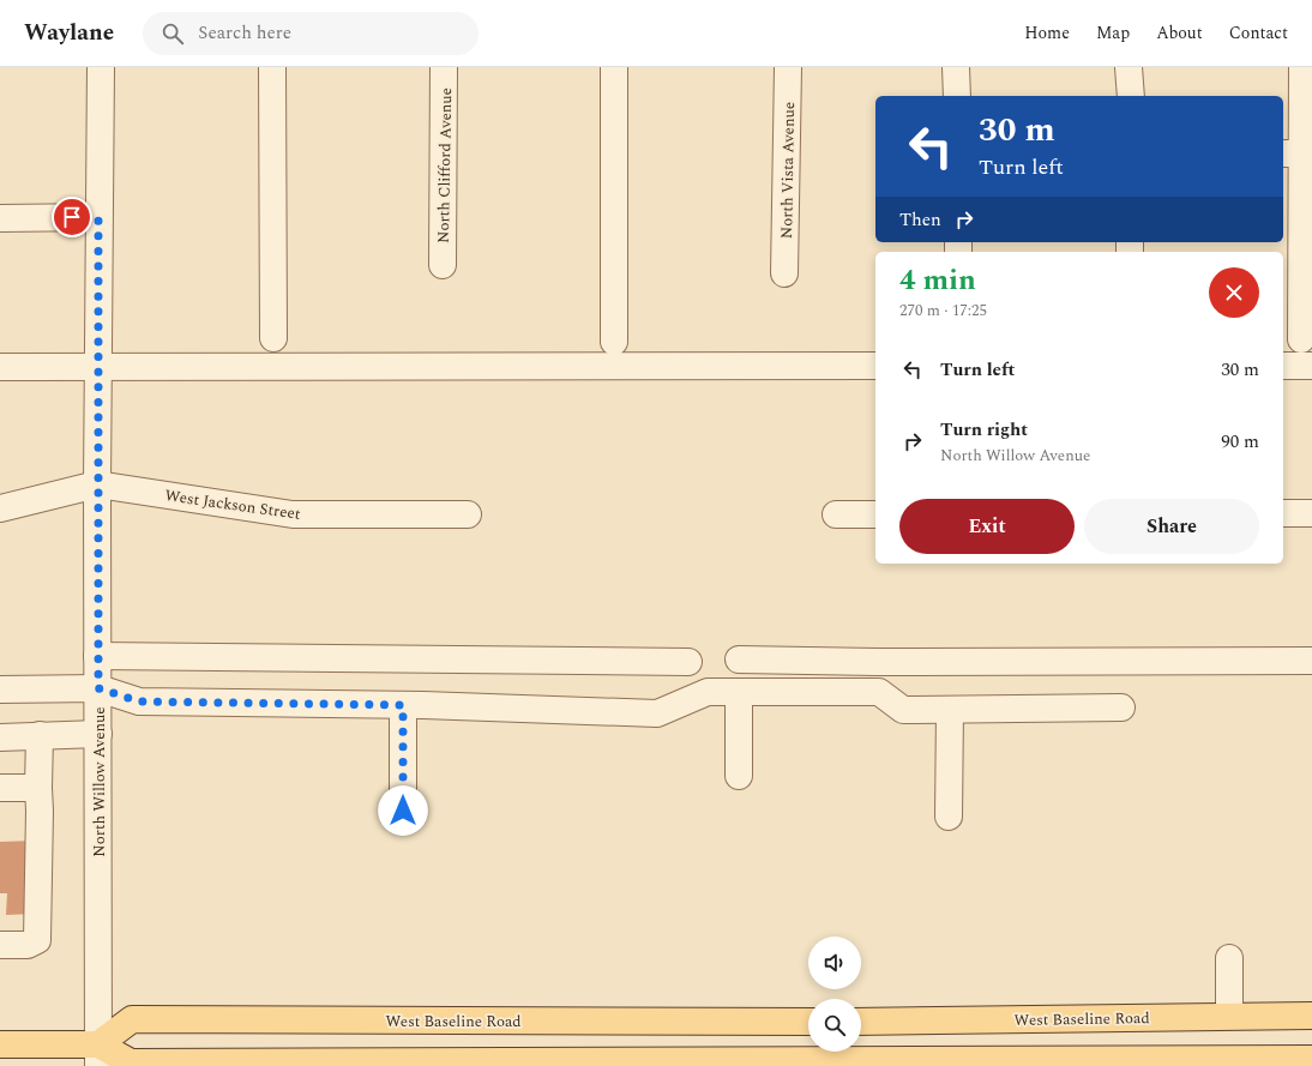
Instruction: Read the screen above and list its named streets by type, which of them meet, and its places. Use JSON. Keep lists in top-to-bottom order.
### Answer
{
  "streets": {
    "main road": ["West Baseline Road"],
    "street": [
      "North Clifford Avenue",
      "North Vista Avenue",
      "West Jackson Street",
      "North Willow Avenue"
    ]
  },
  "crossings": [
    ["West Jackson Street", "North Willow Avenue"],
    ["North Willow Avenue", "West Baseline Road"]
  ],
  "page": {
    "header": "Waylane",
    "search": "Search here",
    "nav": [
      "Home",
      "Map",
      "About",
      "Contact"
    ],
    "turn": ["30 m", "Turn left"],
    "then": "Then",
    "heading": ["4 min", "270 m · 17:25"],
    "list": [
      {
        "name": "Turn left",
        "value": "30 m"
      },
      {
        "name": "Turn right",
        "note": "North Willow Avenue",
        "value": "90 m"
      }
    ],
    "buttons": ["Exit", "Share"]
  }
}
